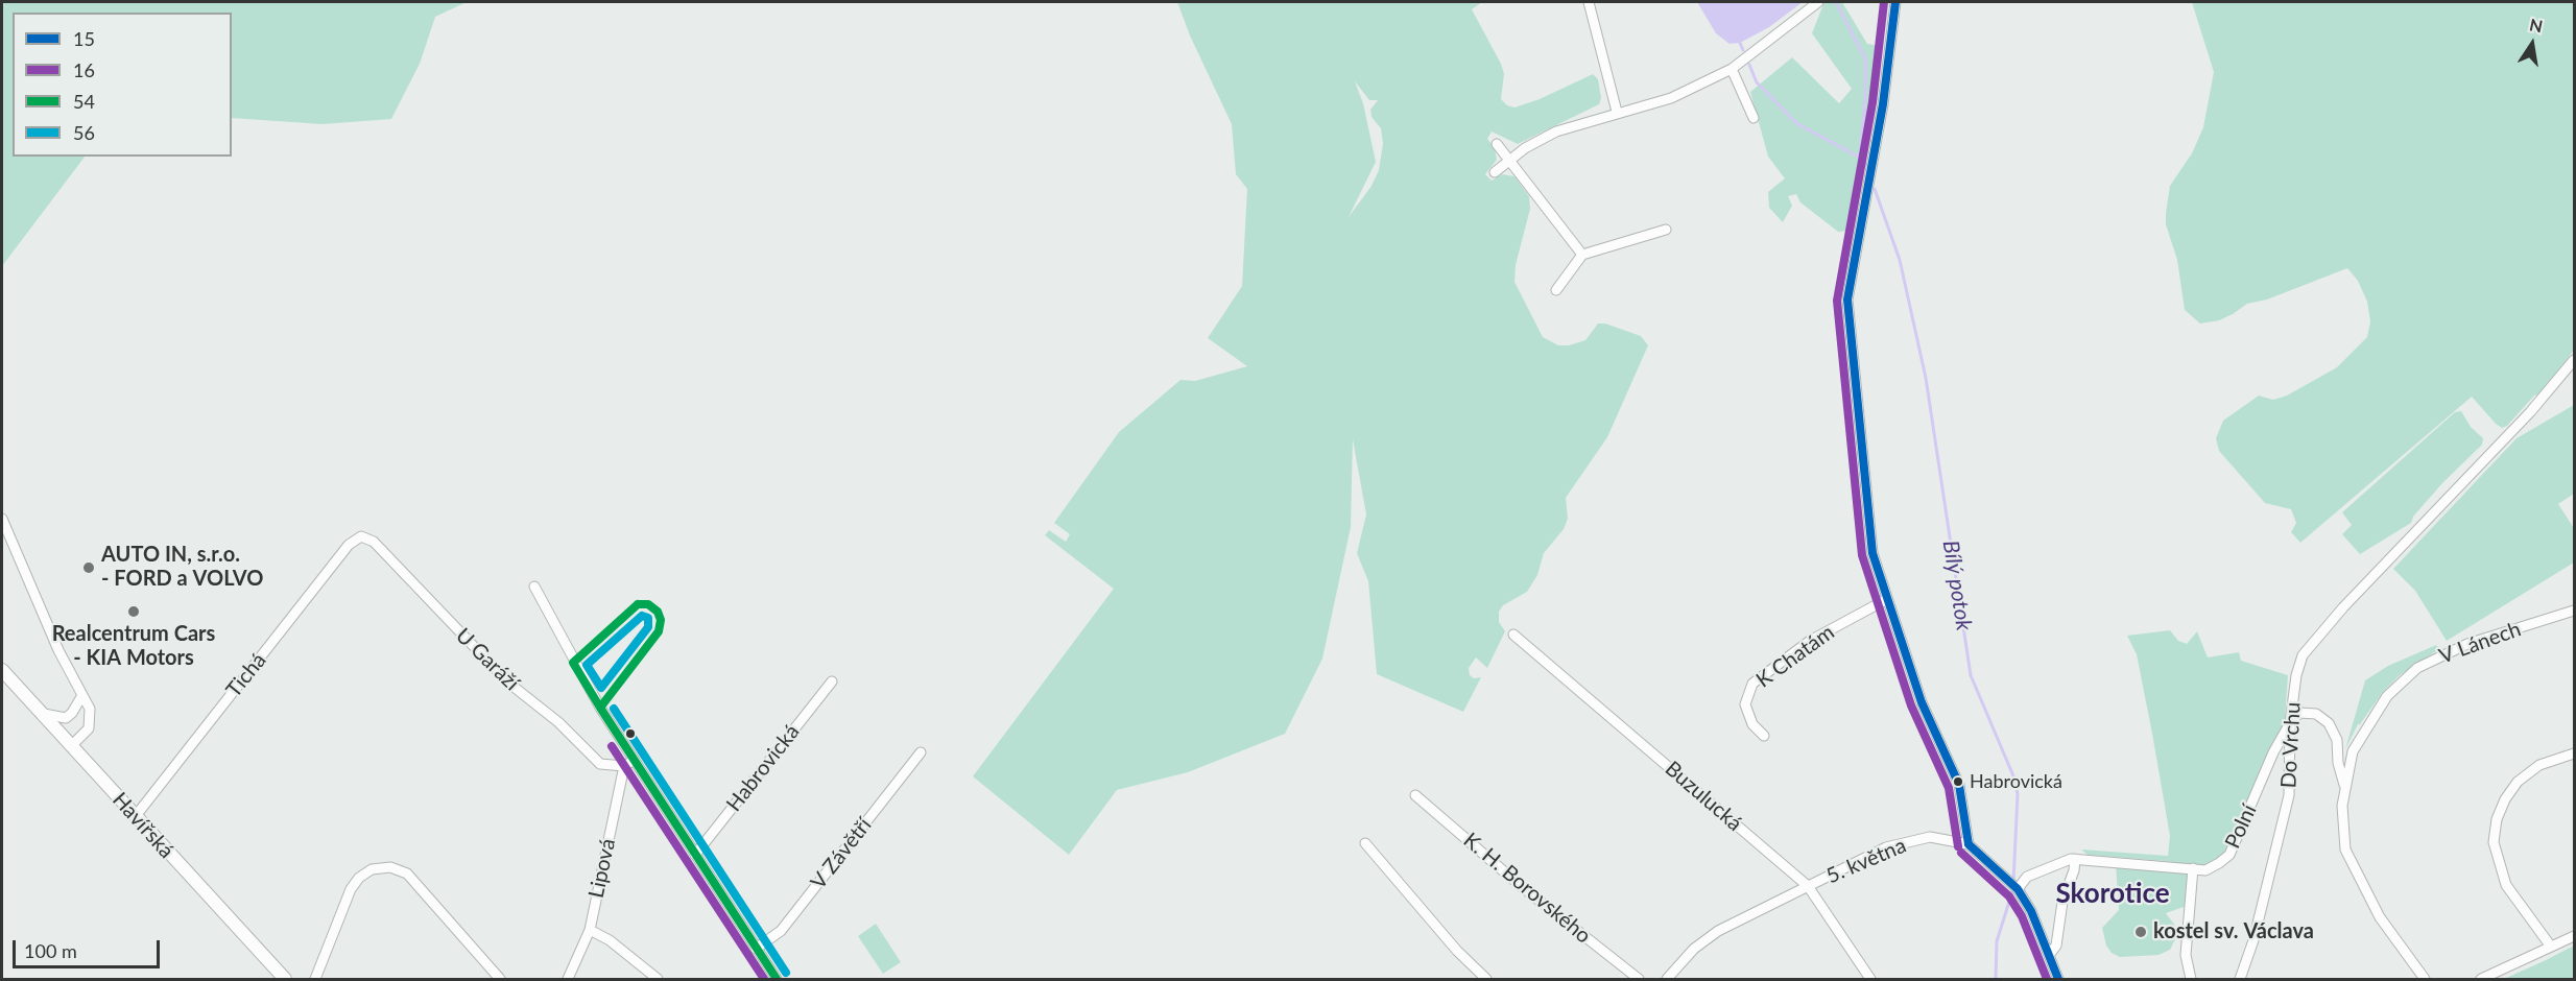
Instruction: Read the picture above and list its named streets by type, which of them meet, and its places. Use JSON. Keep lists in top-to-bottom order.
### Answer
{
  "streets": {
    "main road": ["Havířská"],
    "street": [
      "V Lánech",
      "K Chatám",
      "U Garáží",
      "Tichá",
      "Do Vrchu",
      "Habrovická",
      "Buzulucká",
      "Polní",
      "V Závětří",
      "5. května",
      "Lipová",
      "K. H. Borovského"
    ]
  },
  "crossings": [
    ["V Lánech", "Do Vrchu"],
    ["V Lánech", "Polní"],
    ["U Garáží", "Tichá"],
    ["U Garáží", "Lipová"],
    ["Tichá", "Havířská"],
    ["Do Vrchu", "Polní"],
    ["Buzulucká", "5. května"]
  ],
  "districts": ["Skorotice"],
  "water": ["Bílý potok"],
  "places": [
    "AUTO IN, s.r.o. - FORD a VOLVO",
    "Realcentrum Cars - KIA Motors",
    "Habrovická",
    "kostel sv. Václava"
  ],
  "lines": [
    "transit line 15",
    "transit line 16",
    "transit line 54",
    "transit line 56"
  ],
  "legend": [
    "15",
    "16",
    "54",
    "56"
  ],
  "scale_bar": "100 m",
  "north": "top"
}
